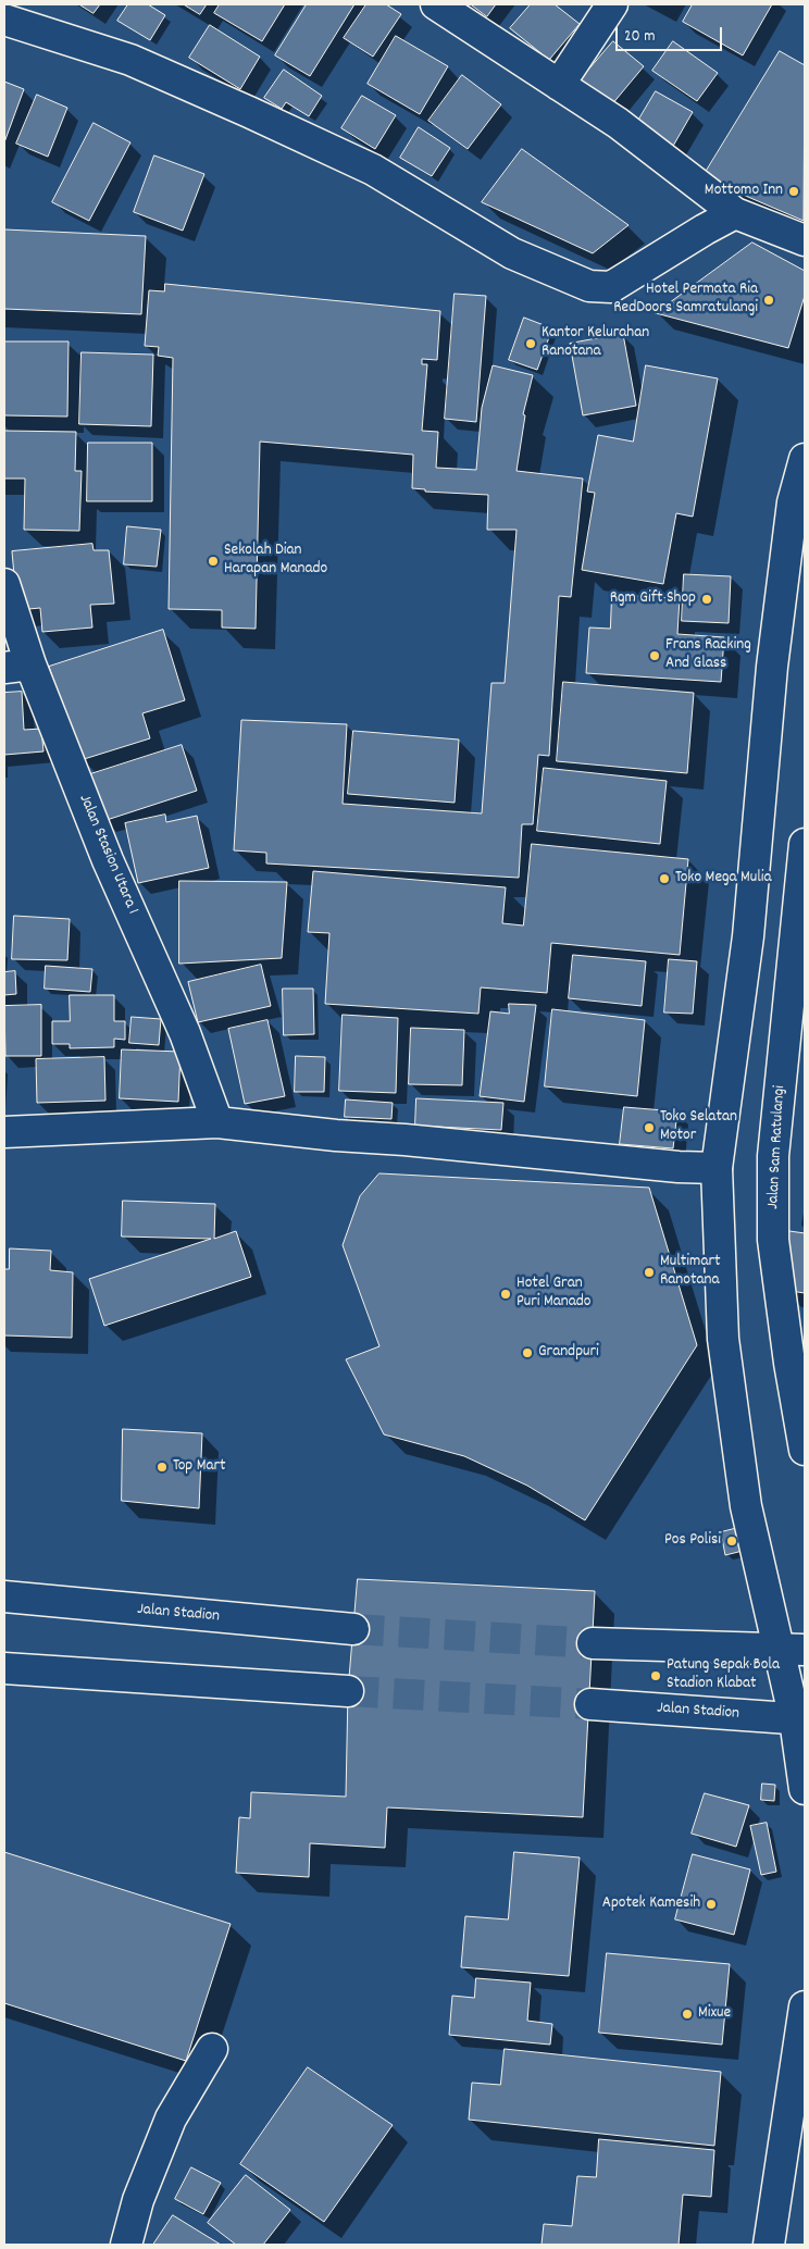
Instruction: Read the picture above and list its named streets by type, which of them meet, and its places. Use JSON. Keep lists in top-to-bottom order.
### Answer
{
  "streets": {
    "main road": ["Jalan Stasion Utara 1", "Jalan Sam Ratulangi", "Jalan Stadion"]
  },
  "places": [
    "Mottomo Inn",
    "Hotel Permata Ria RedDoors Samratulangi",
    "Kantor Kelurahan Ranotana",
    "Sekolah Dian Harapan Manado",
    "Rgm Gift Shop",
    "Frans Racking And Glass",
    "Toko Mega Mulia",
    "Toko Selatan Motor",
    "Multimart Ranotana",
    "Hotel Gran Puri Manado",
    "Grandpuri",
    "Top Mart",
    "Pos Polisi",
    "Patung Sepak Bola Stadion Klabat",
    "Apotek Kamesih",
    "Mixue"
  ],
  "scale_bar": "20 m"
}
